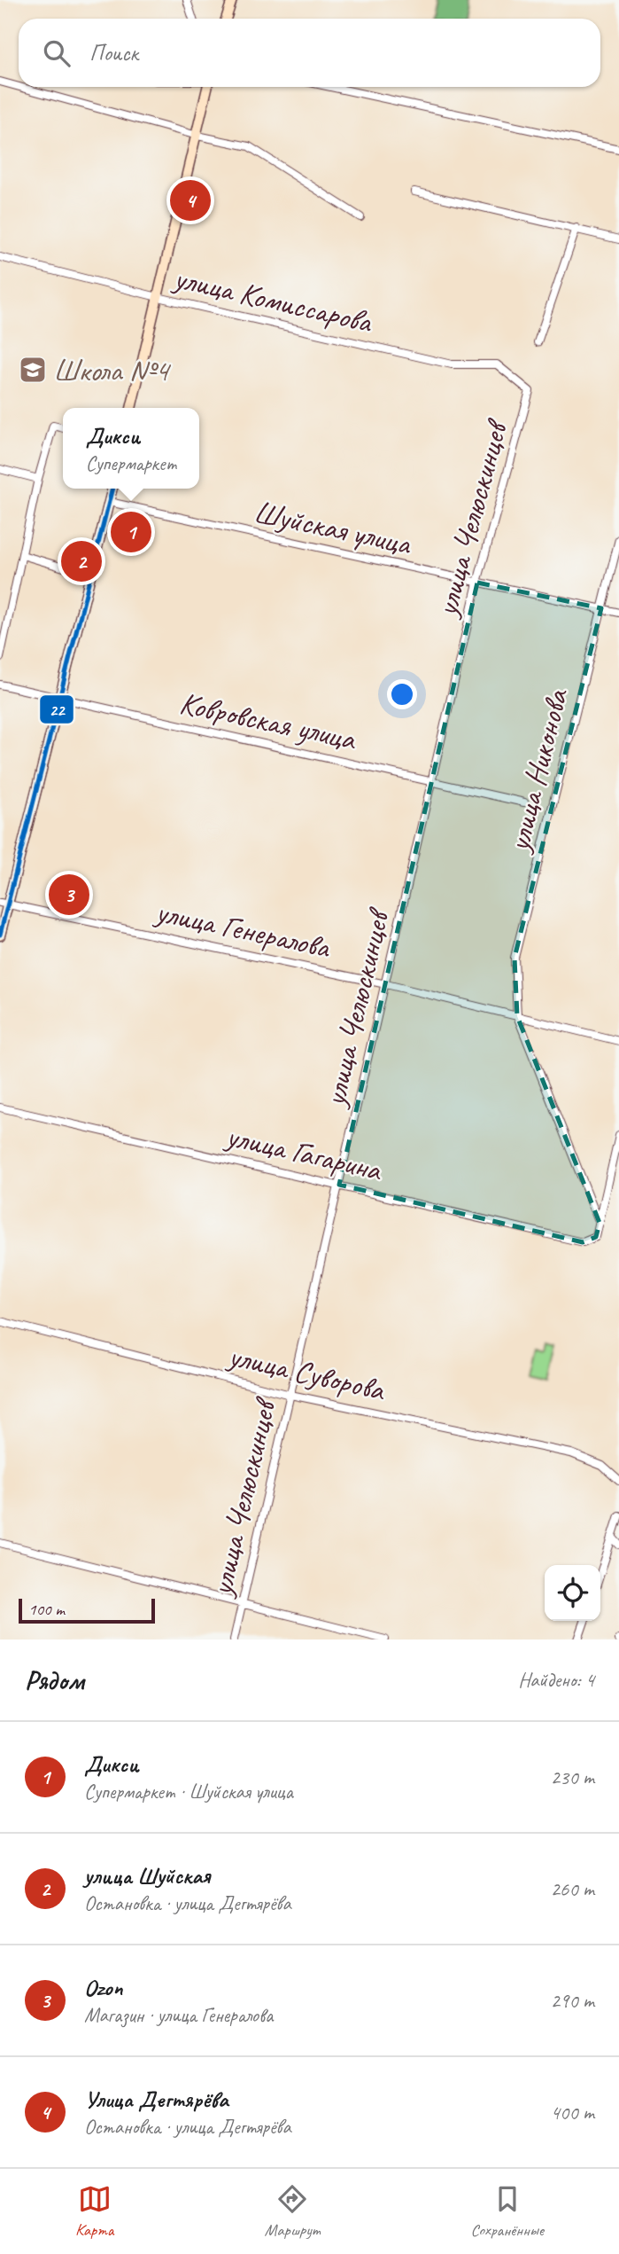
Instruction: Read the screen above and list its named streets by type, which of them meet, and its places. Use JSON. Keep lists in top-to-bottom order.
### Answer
{
  "streets": {
    "street": [
      "улица Комиссарова",
      "улица Челюскинцев",
      "Шуйская улица",
      "Ковровская улица",
      "улица Никонова",
      "улица Генералова",
      "улица Гагарина",
      "улица Суворова"
    ]
  },
  "crossings": [
    ["улица Комиссарова", "улица Челюскинцев"],
    ["улица Челюскинцев", "Шуйская улица"],
    ["улица Челюскинцев", "Ковровская улица"],
    ["улица Челюскинцев", "улица Генералова"],
    ["улица Челюскинцев", "улица Гагарина"],
    ["улица Челюскинцев", "улица Суворова"],
    ["Шуйская улица", "улица Никонова"],
    ["улица Никонова", "улица Генералова"],
    ["улица Никонова", "улица Гагарина"]
  ],
  "places": {
    "school or university": ["Школа №4"]
  },
  "lines": ["transit line 22"],
  "scale_bar": "100 m",
  "page": {
    "search": "Поиск",
    "pins": [
      "4",
      "1",
      "2",
      "3"
    ],
    "popup": ["Дикси", "Супермаркет"],
    "scale": "100 m",
    "heading": ["Рядом", "Найдено: 4"],
    "list": [
      {
        "mark": "1",
        "name": "Дикси",
        "note": "Супермаркет · Шуйская улица",
        "value": "230 m"
      },
      {
        "mark": "2",
        "name": "улица Шуйская",
        "note": "Остановка · улица Дегтярёва",
        "value": "260 m"
      },
      {
        "mark": "3",
        "name": "Ozon",
        "note": "Магазин · улица Генералова",
        "value": "290 m"
      },
      {
        "mark": "4",
        "name": "Улица Дегтярёва",
        "note": "Остановка · улица Дегтярёва",
        "value": "400 m"
      }
    ],
    "nav": ["Карта", "Маршрут", "Сохранённые"]
  }
}
